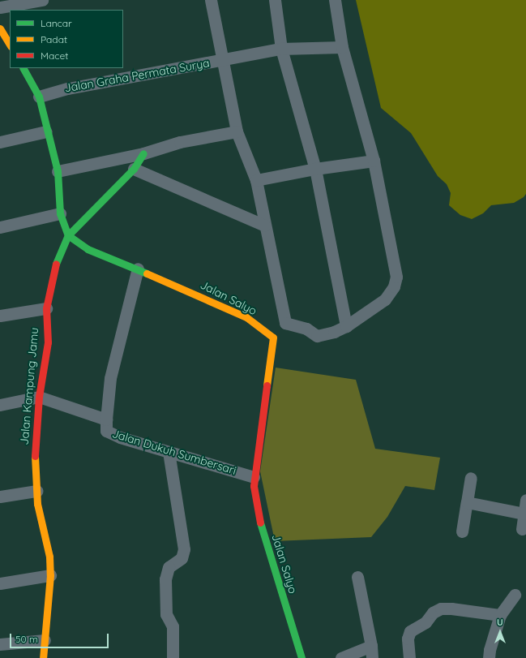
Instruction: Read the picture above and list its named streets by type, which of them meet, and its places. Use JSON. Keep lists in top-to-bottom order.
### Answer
{
  "streets": {
    "street": [
      "Jalan Graha Permata Surya",
      "Jalan Salyo",
      "Jalan Kampung Jamu",
      "Jalan Dukuh Sumbersari"
    ]
  },
  "crossings": [
    ["Jalan Salyo", "Jalan Kampung Jamu"],
    ["Jalan Salyo", "Jalan Dukuh Sumbersari"],
    ["Jalan Kampung Jamu", "Jalan Dukuh Sumbersari"]
  ],
  "legend": ["Lancar", "Padat", "Macet"],
  "scale_bar": "50 m",
  "north": "top"
}
